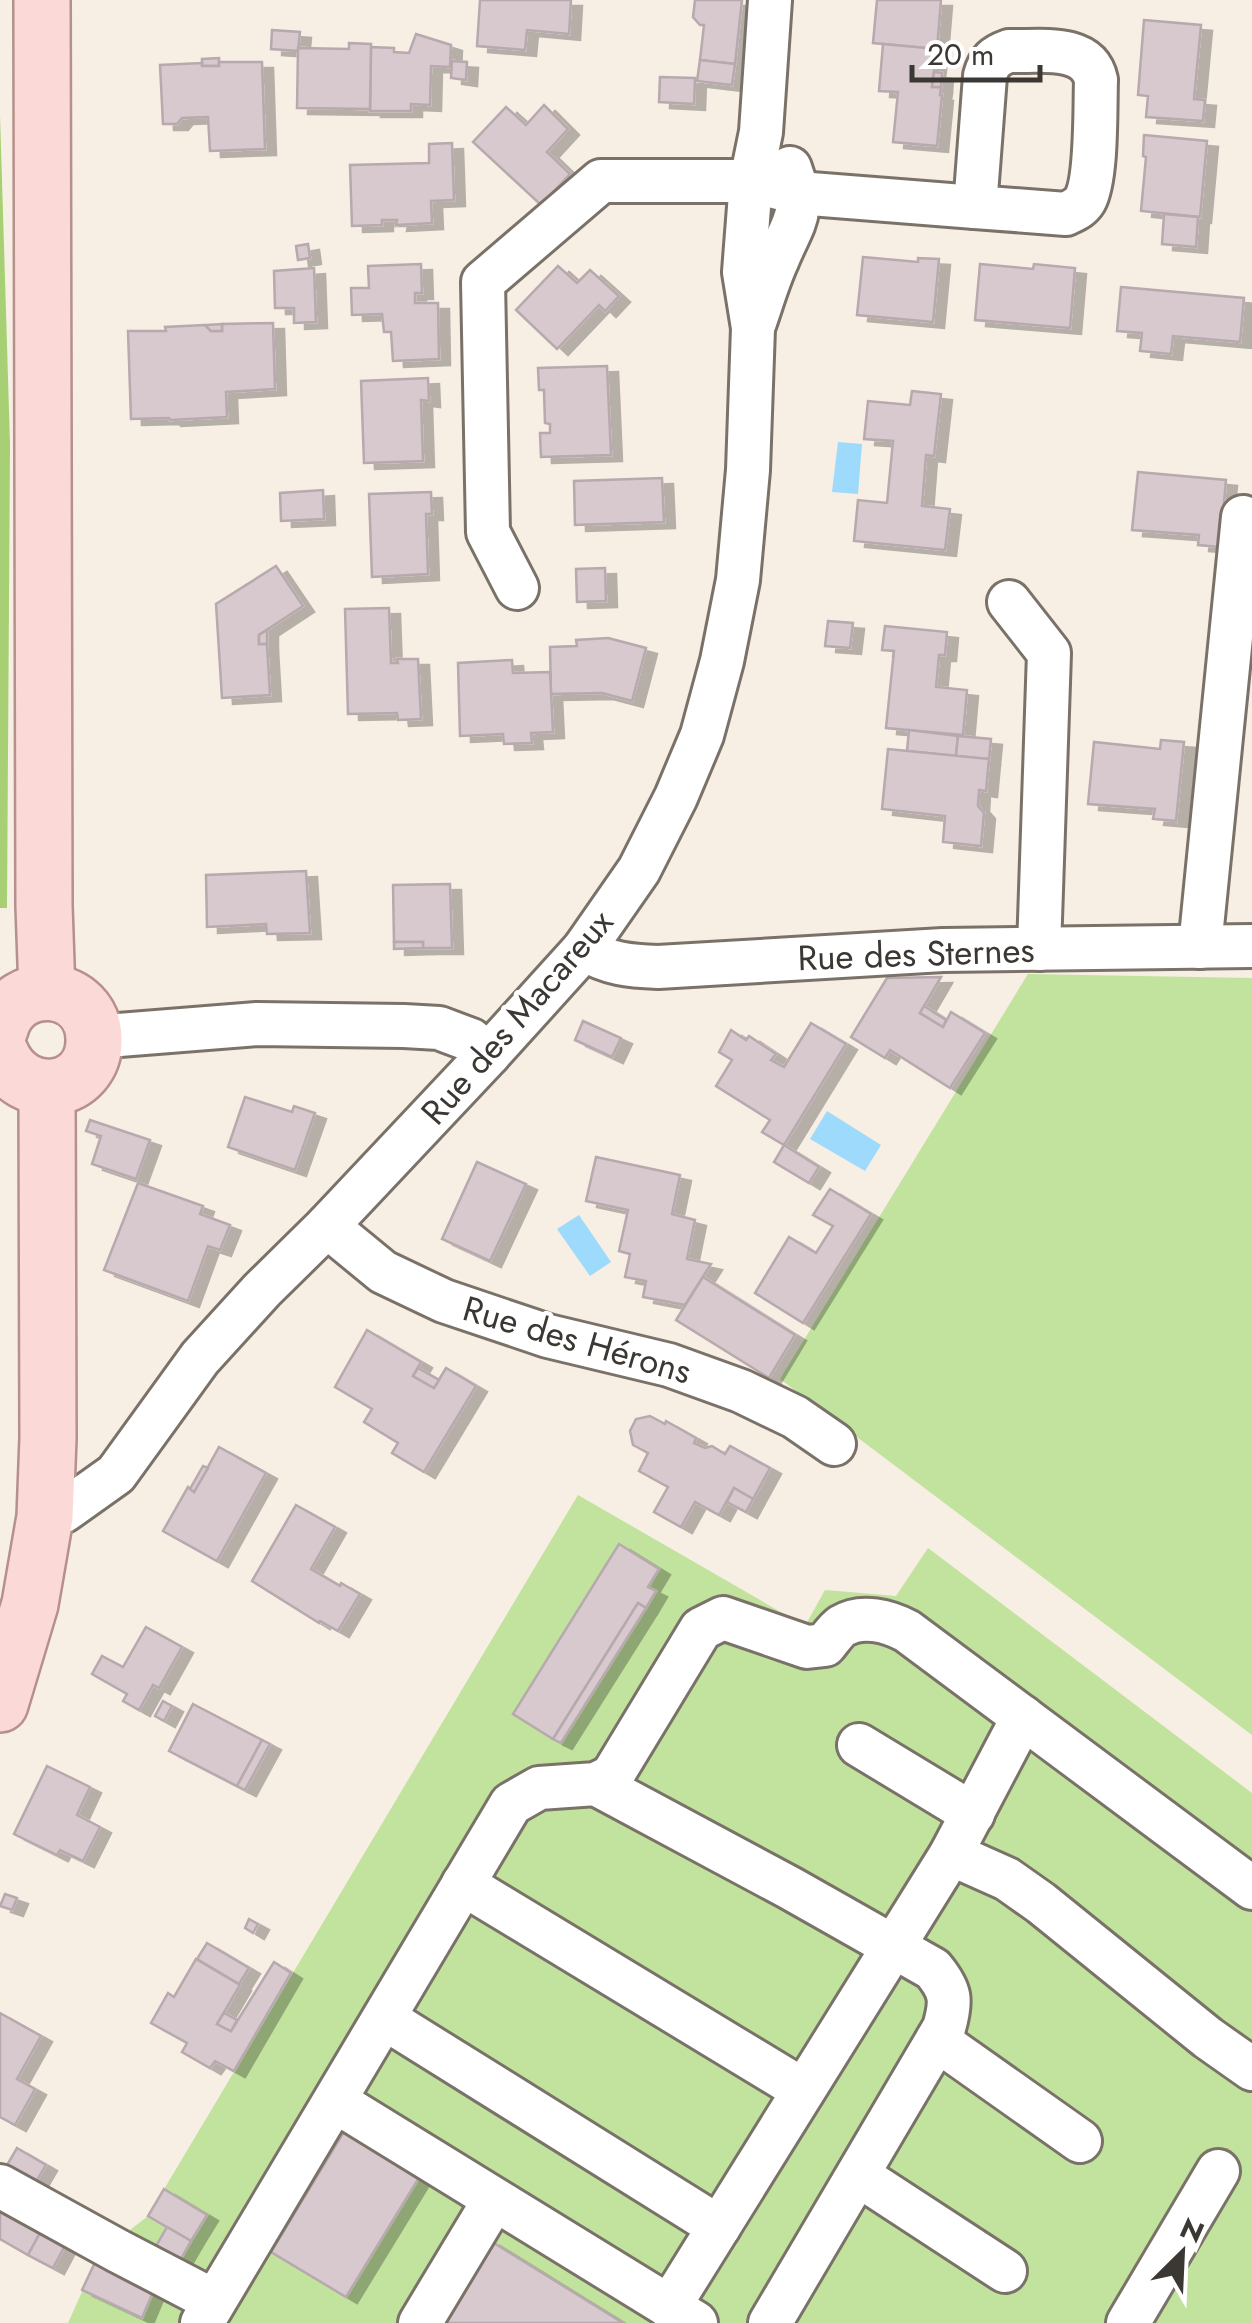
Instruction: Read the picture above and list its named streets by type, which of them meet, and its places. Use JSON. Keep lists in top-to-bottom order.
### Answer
{
  "streets": {
    "street": ["Rue des Sternes", "Rue des Macareux", "Rue des Hérons"]
  },
  "crossings": [
    ["Rue des Sternes", "Rue des Macareux"],
    ["Rue des Macareux", "Rue des Hérons"]
  ],
  "scale_bar": "20 m",
  "north": "top right"
}
